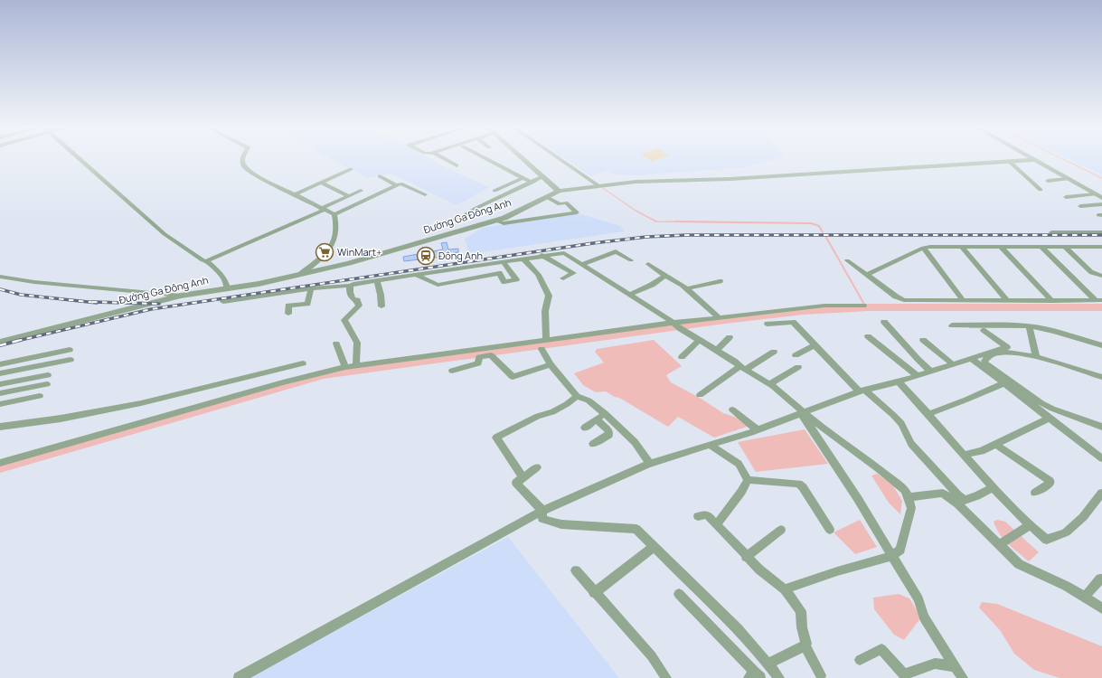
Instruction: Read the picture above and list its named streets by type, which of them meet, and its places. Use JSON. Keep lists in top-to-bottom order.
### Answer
{
  "streets": {
    "street": ["Đường Ga Đông Anh"]
  },
  "places": {
    "supermarket": ["WinMart+"],
    "station": ["Đông Anh"]
  }
}
